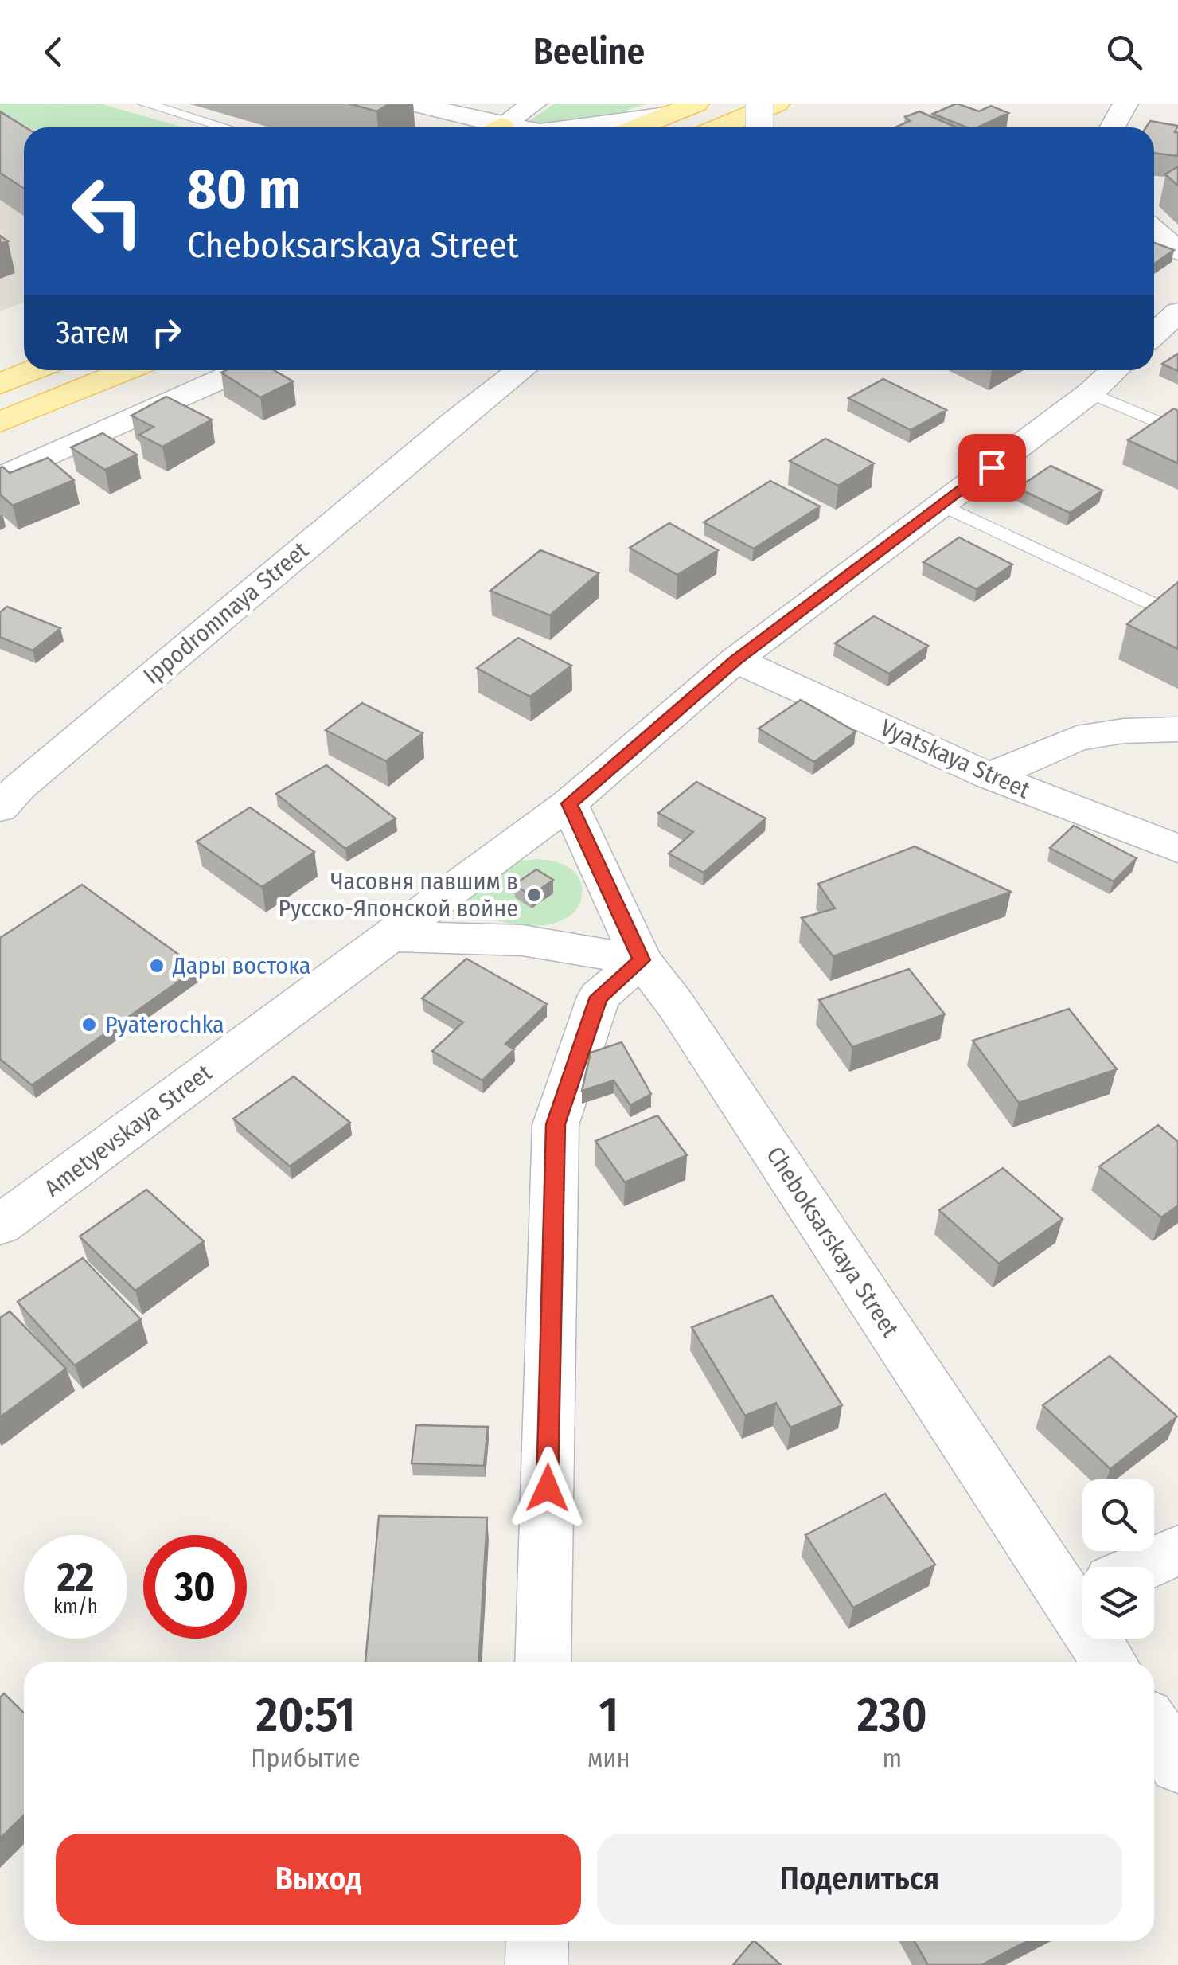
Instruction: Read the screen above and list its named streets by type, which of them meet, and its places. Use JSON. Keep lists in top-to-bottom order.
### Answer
{
  "streets": {
    "street": [
      "Ippodromnaya Street",
      "Vyatskaya Street",
      "Ametyevskaya Street",
      "Cheboksarskaya Street"
    ]
  },
  "crossings": [
    ["Vyatskaya Street", "Ametyevskaya Street"],
    ["Ametyevskaya Street", "Cheboksarskaya Street"]
  ],
  "places": ["Часовня павшим в Русско-Японской войне", "Дары востока", "Pyaterochka"],
  "page": {
    "header": "Beeline",
    "turn": ["80 m", "Cheboksarskaya Street"],
    "then": "Затем",
    "speed": "22 km/h",
    "limit": "30",
    "eta": [
      "20:51",
      "Прибытие",
      "1",
      "мин",
      "230",
      "m"
    ],
    "buttons": ["Выход", "Поделиться"]
  }
}
